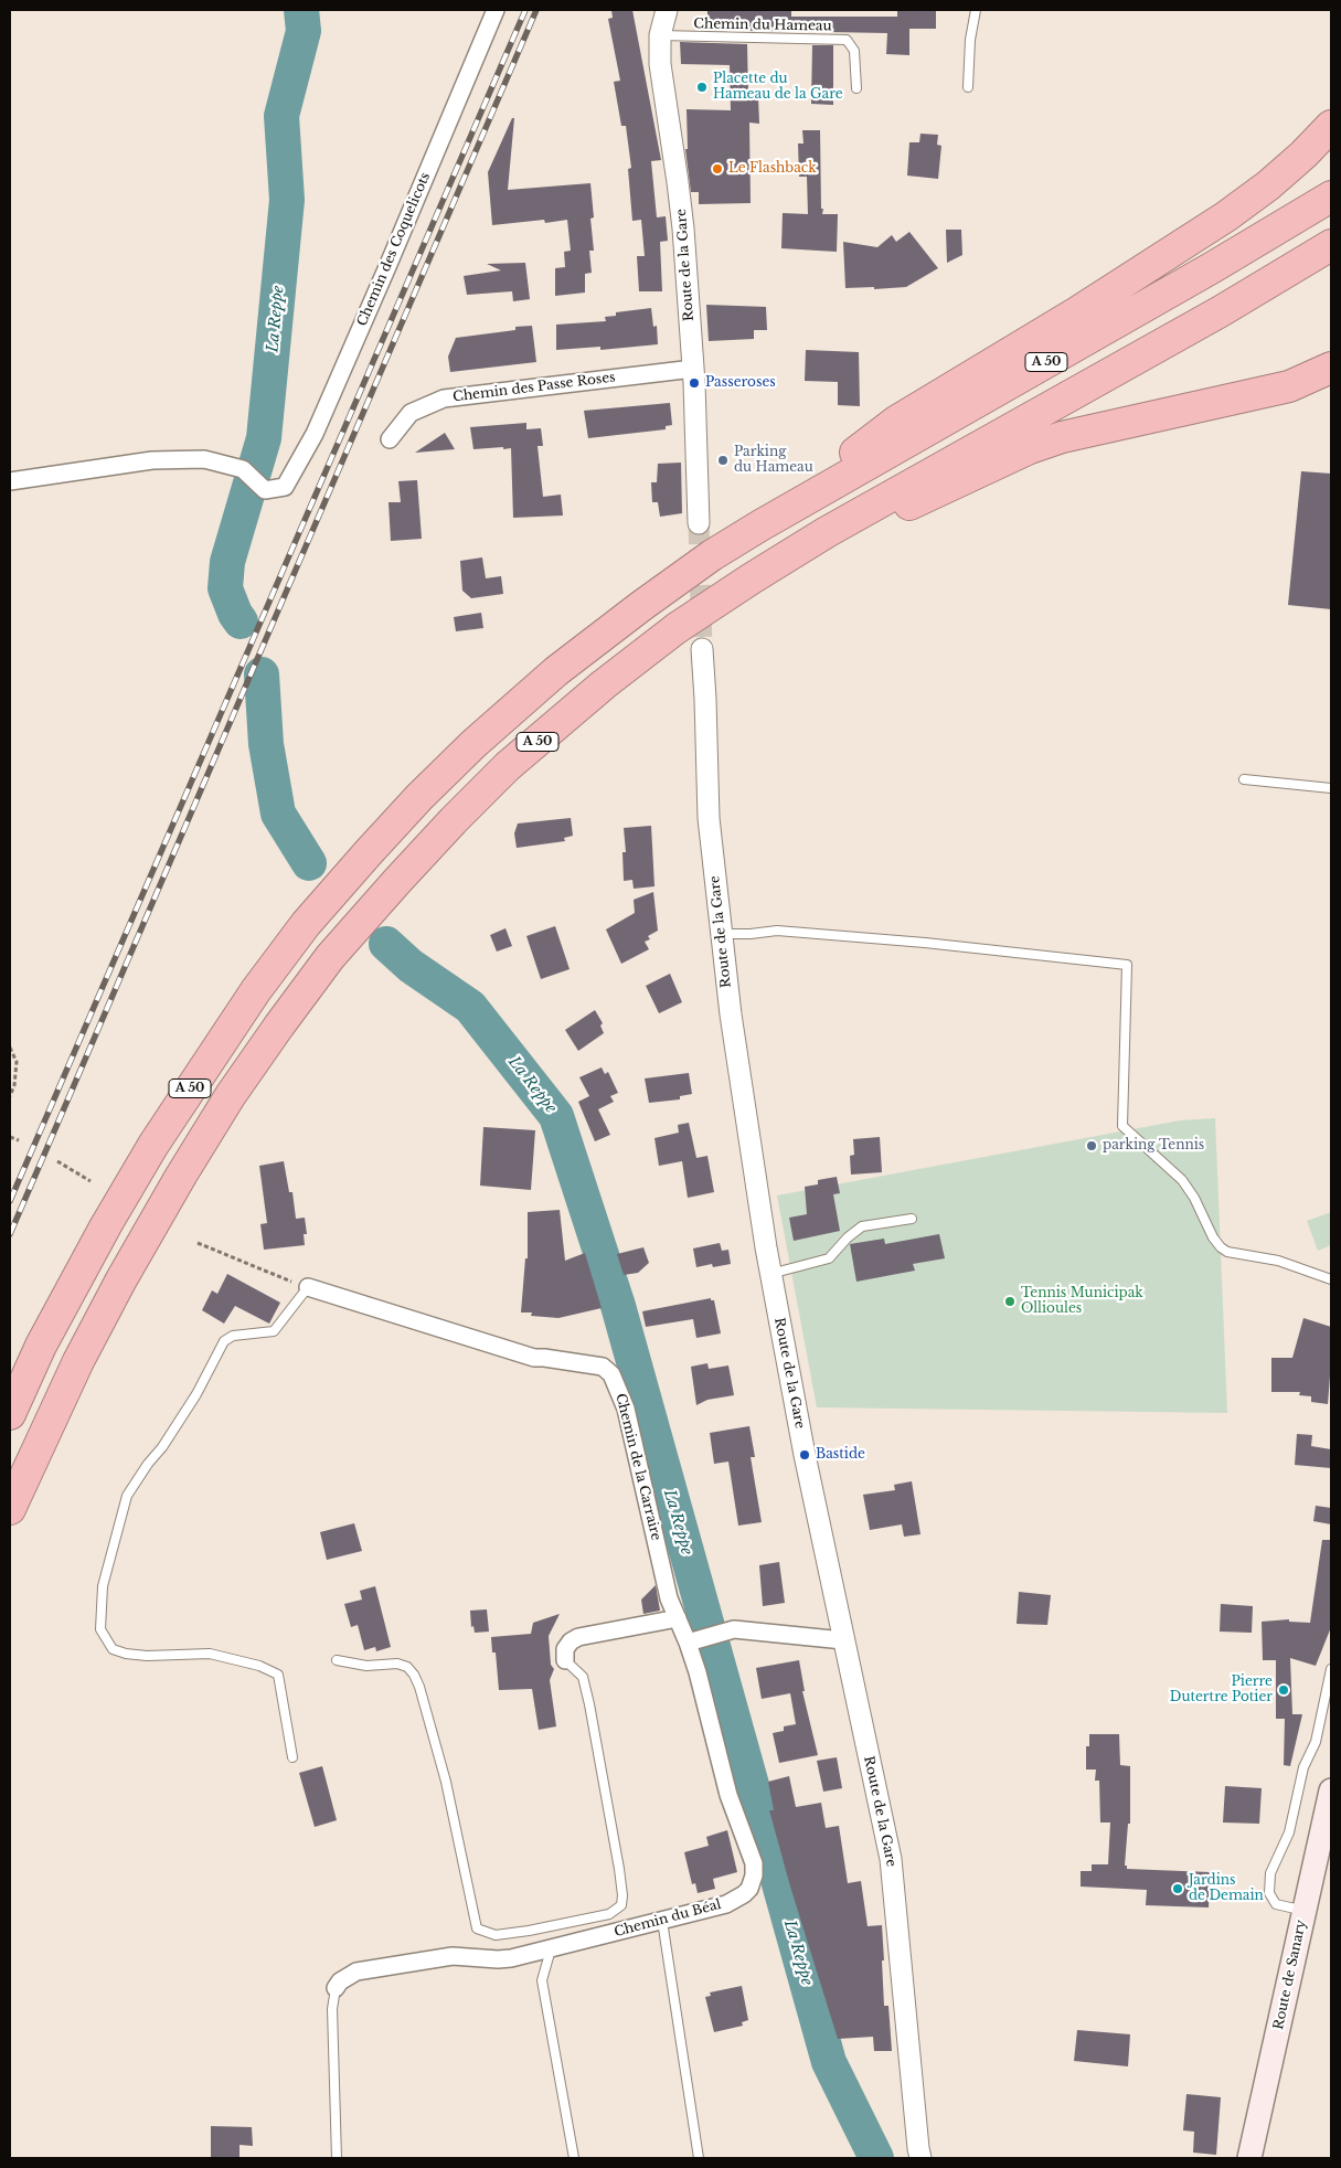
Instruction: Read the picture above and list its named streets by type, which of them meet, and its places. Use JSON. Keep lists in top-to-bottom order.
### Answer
{
  "streets": {
    "highway": ["A 50"],
    "main road": ["Route de Sanary"],
    "street": [
      "Chemin des Coquelicots",
      "Route de la Gare",
      "Chemin des Passe Roses",
      "Chemin de la Carraire",
      "Chemin du Béal"
    ],
    "lane": ["Chemin du Hameau"]
  },
  "crossings": [
    ["Chemin du Hameau", "Route de la Gare"],
    ["Route de la Gare", "Chemin des Passe Roses"],
    ["Chemin de la Carraire", "Chemin du Béal"]
  ],
  "water": ["La Reppe"],
  "places": [
    "Placette du Hameau de la Gare",
    "Le Flashback",
    "Passeroses",
    "Parking du Hameau",
    "parking Tennis",
    "Tennis Municipak Ollioules",
    "Bastide",
    "Pierre Dutertre Potier",
    "Jardins de Demain"
  ]
}
